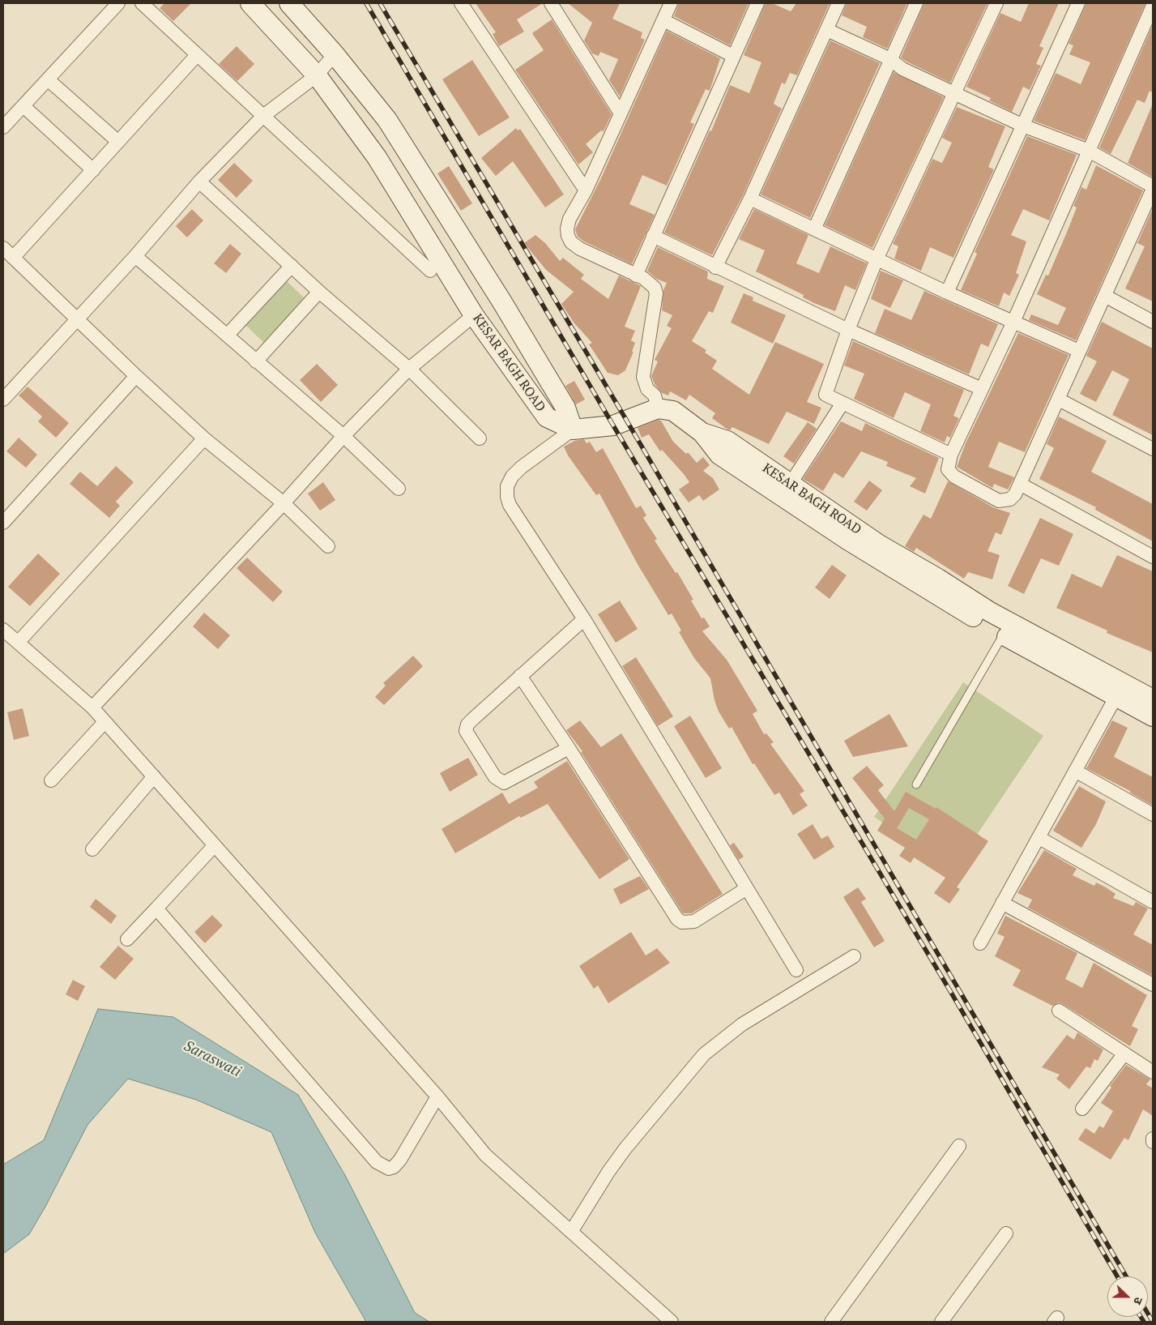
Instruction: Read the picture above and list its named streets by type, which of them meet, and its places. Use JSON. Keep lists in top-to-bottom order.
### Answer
{
  "streets": {
    "main road": ["KESAR BAGH ROAD"]
  },
  "water": ["Saraswati"],
  "north": "right"
}
